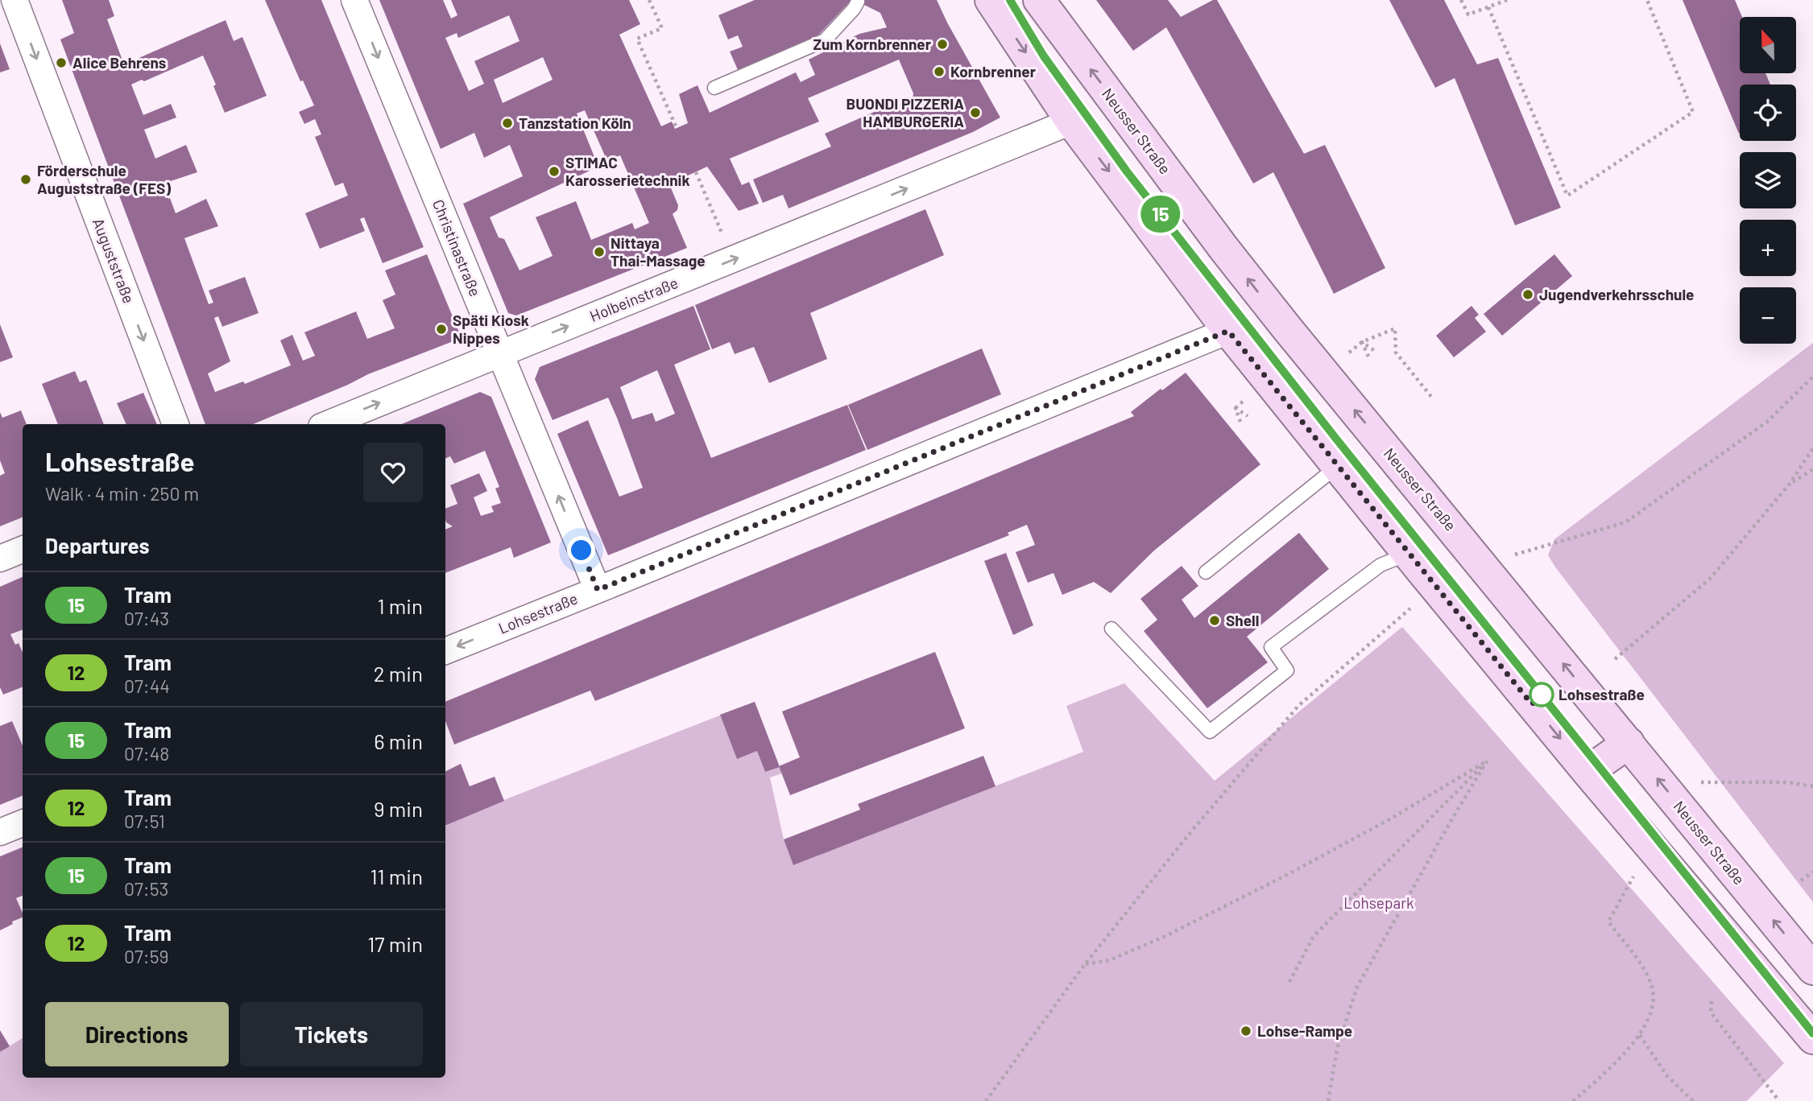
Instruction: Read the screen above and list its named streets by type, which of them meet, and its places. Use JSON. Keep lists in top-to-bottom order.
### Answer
{
  "streets": {
    "main road": ["Neusser Straße"],
    "street": [
      "Christinastraße",
      "Auguststraße",
      "Holbeinstraße",
      "Lohsestraße"
    ]
  },
  "crossings": [
    ["Christinastraße", "Holbeinstraße"],
    ["Christinastraße", "Lohsestraße"]
  ],
  "one_way": ["Auguststraße", "Holbeinstraße"],
  "parks": ["Lohsepark"],
  "places": [
    "Zum Kornbrenner",
    "Alice Behrens",
    "Kornbrenner",
    "BUONDI PIZZERIA HAMBURGERIA",
    "Tanzstation Köln",
    "STIMAC Karosserietechnik",
    "Förderschule Auguststraße (FES)",
    "Nittaya Thai-Massage",
    "Jugendverkehrsschule",
    "Späti Kiosk Nippes",
    "Shell",
    "Lohsestraße",
    "Lohse-Rampe"
  ],
  "lines": ["tram line 15"],
  "north": "top",
  "page": {
    "on_map": "15",
    "map_buttons": ["+", "−"],
    "heading": [
      ["Lohsestraße", "Walk · 4 min · 250 m"],
      "Departures"
    ],
    "list": [
      {
        "mark": "15",
        "name": "Tram",
        "note": "07:43",
        "value": "1 min"
      },
      {
        "mark": "12",
        "name": "Tram",
        "note": "07:44",
        "value": "2 min"
      },
      {
        "mark": "15",
        "name": "Tram",
        "note": "07:48",
        "value": "6 min"
      },
      {
        "mark": "12",
        "name": "Tram",
        "note": "07:51",
        "value": "9 min"
      },
      {
        "mark": "15",
        "name": "Tram",
        "note": "07:53",
        "value": "11 min"
      },
      {
        "mark": "12",
        "name": "Tram",
        "note": "07:59",
        "value": "17 min"
      }
    ],
    "buttons": ["Directions", "Tickets"]
  }
}
